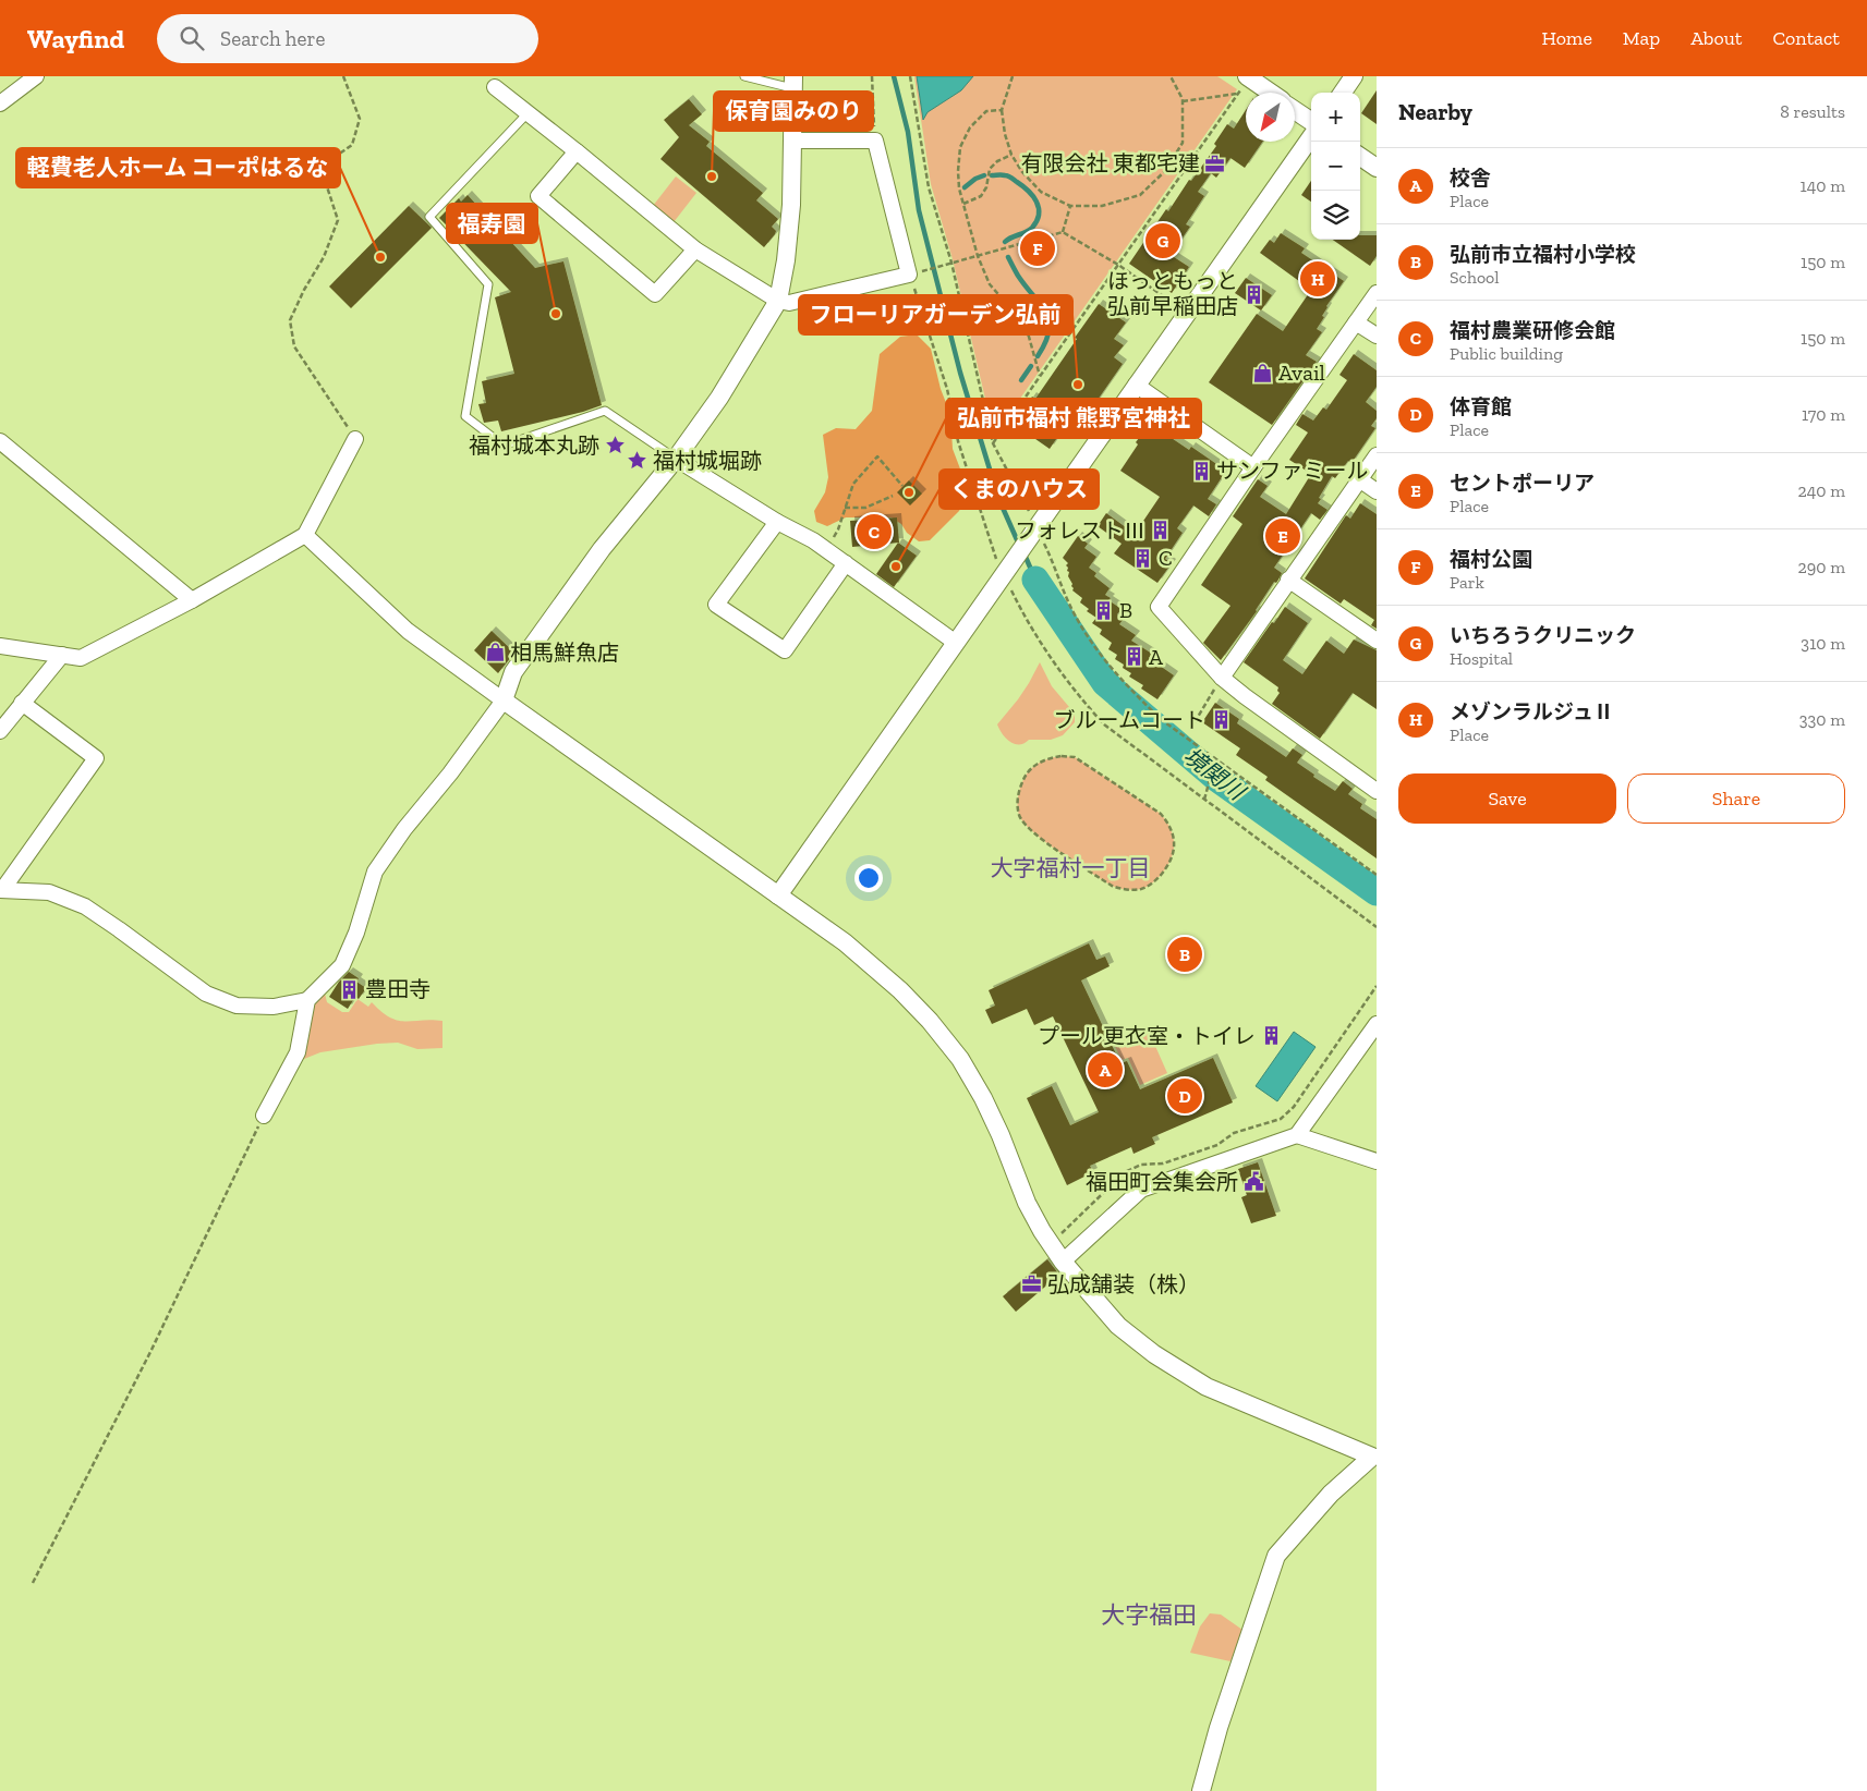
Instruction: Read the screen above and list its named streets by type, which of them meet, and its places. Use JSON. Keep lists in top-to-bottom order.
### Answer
{
  "districts": ["大字福村一丁目", "大字福田"],
  "water": ["境関川"],
  "places": {
    "office": ["有限会社 東都宅建", "弘成舗装（株）"],
    "other": [
      "保育園みのり",
      "軽費老人ホーム コーポはるな",
      "福寿園",
      "フローリアガーデン弘前",
      "弘前市福村 熊野宮神社",
      "くまのハウス"
    ],
    "building": [
      "ほっともっと 弘前早稲田店",
      "サンファミール",
      "フォレストⅢ",
      "C",
      "B",
      "A",
      "ブルームコート",
      "豊田寺",
      "プール更衣室・トイレ"
    ],
    "shop": ["Avail", "相馬鮮魚店"],
    "place": ["福村城本丸跡", "福村城堀跡"],
    "public building": ["福田町会集会所"]
  },
  "north": "bottom left",
  "page": {
    "header": "Wayfind",
    "search": "Search here",
    "nav": [
      "Home",
      "Map",
      "About",
      "Contact"
    ],
    "heading": ["Nearby", "8 results"],
    "map_buttons": ["+", "−"],
    "list": [
      {
        "mark": "A",
        "name": "校舎",
        "note": "Place",
        "value": "140 m"
      },
      {
        "mark": "B",
        "name": "弘前市立福村小学校",
        "note": "School",
        "value": "150 m"
      },
      {
        "mark": "C",
        "name": "福村農業研修会館",
        "note": "Public building",
        "value": "150 m"
      },
      {
        "mark": "D",
        "name": "体育館",
        "note": "Place",
        "value": "170 m"
      },
      {
        "mark": "E",
        "name": "セントポーリア",
        "note": "Place",
        "value": "240 m"
      },
      {
        "mark": "F",
        "name": "福村公園",
        "note": "Park",
        "value": "290 m"
      },
      {
        "mark": "G",
        "name": "いちろうクリニック",
        "note": "Hospital",
        "value": "310 m"
      },
      {
        "mark": "H",
        "name": "メゾンラルジュⅡ",
        "note": "Place",
        "value": "330 m"
      }
    ],
    "pins": [
      "G",
      "F",
      "H",
      "C",
      "E",
      "B",
      "A",
      "D"
    ],
    "buttons": ["Save", "Share"]
  }
}
